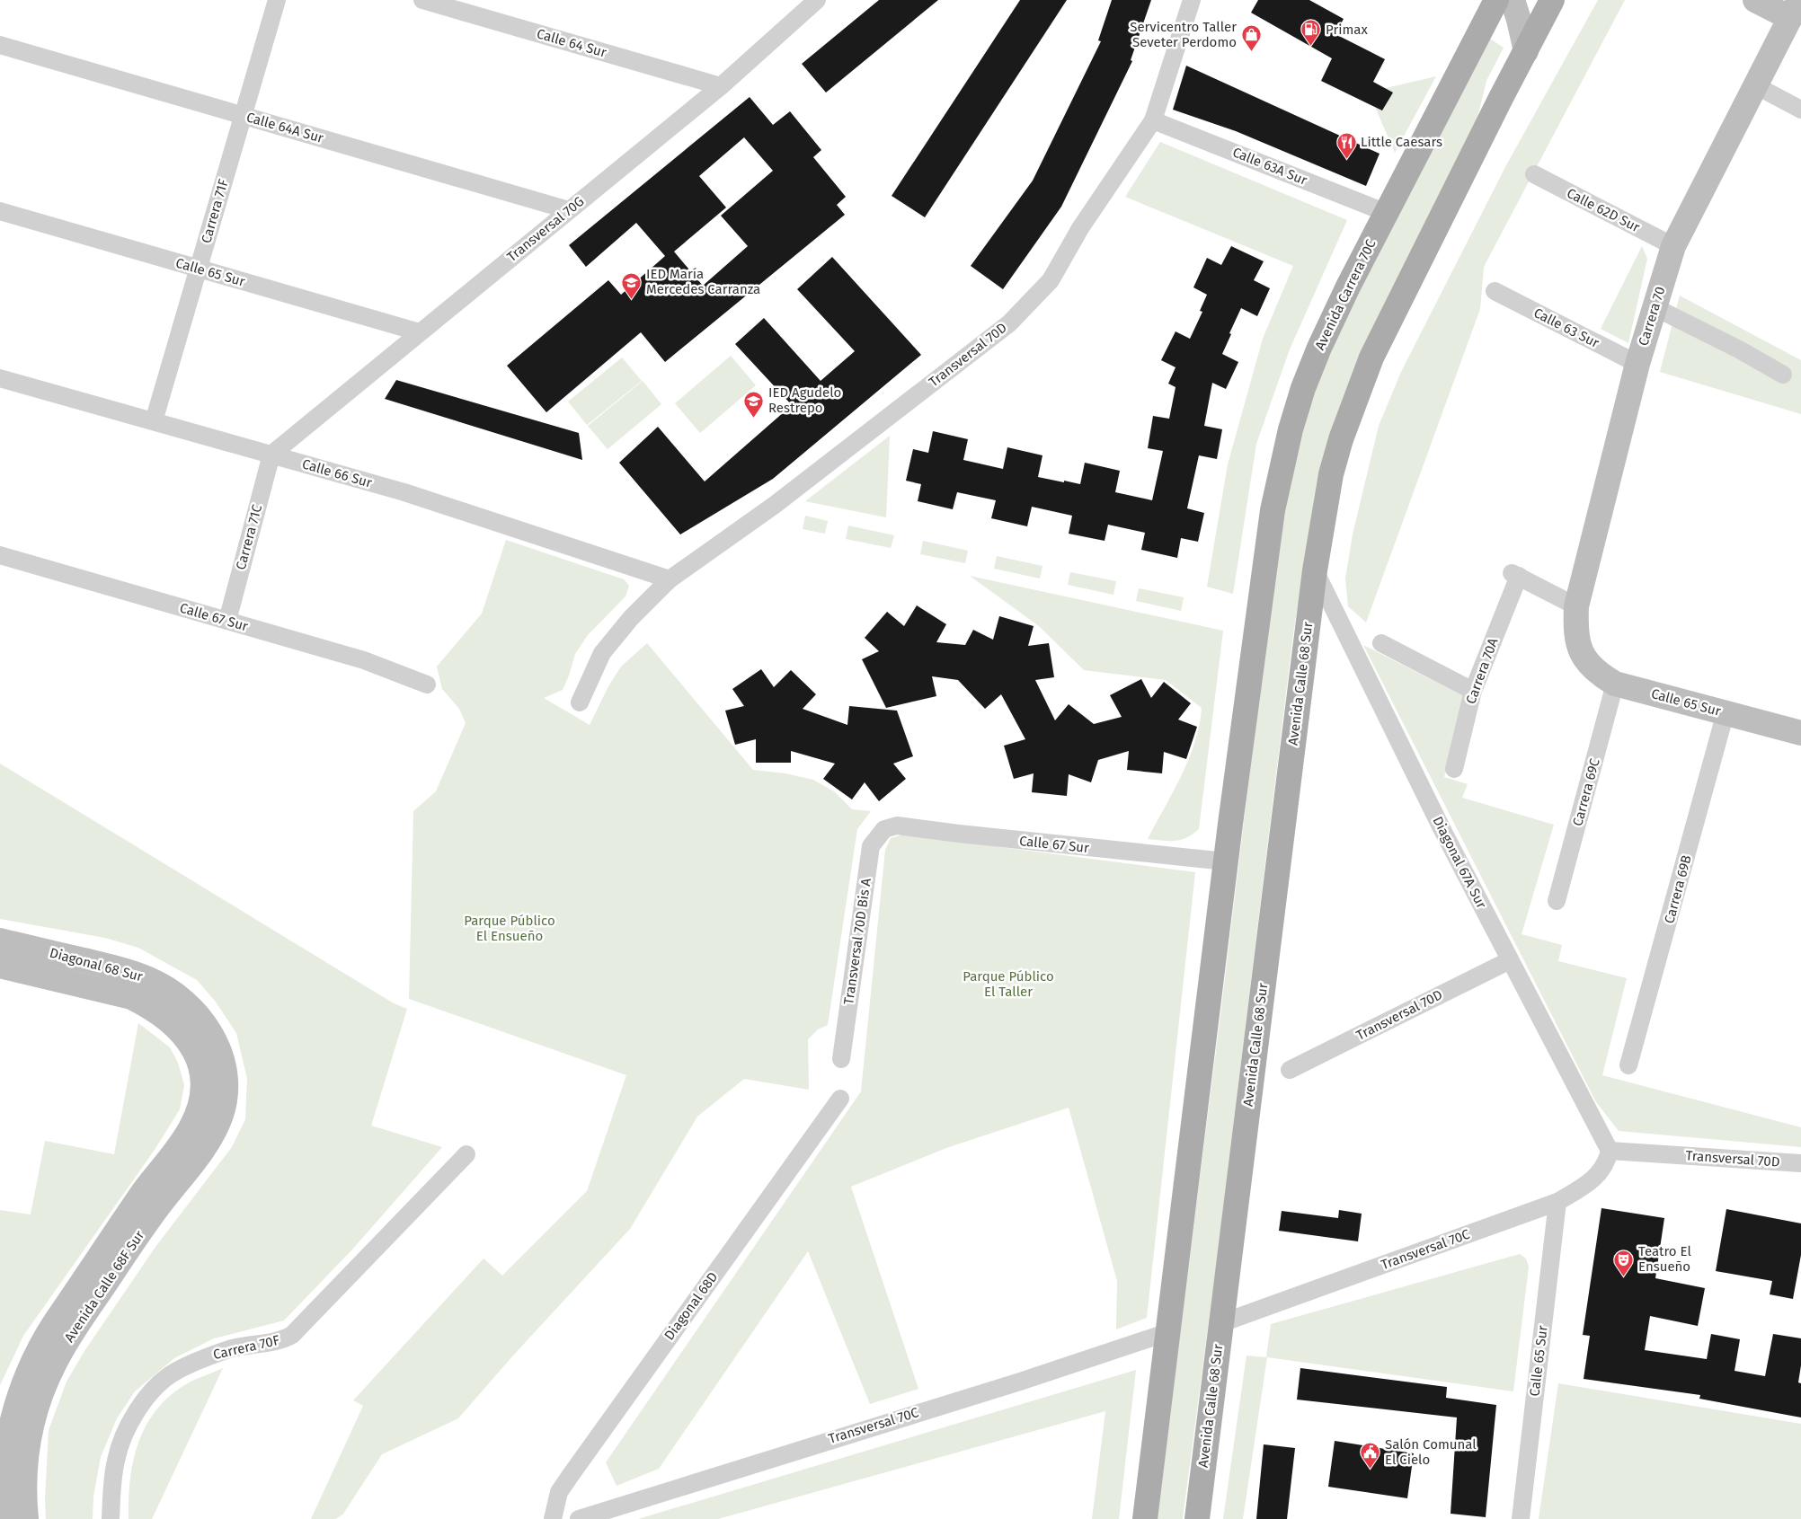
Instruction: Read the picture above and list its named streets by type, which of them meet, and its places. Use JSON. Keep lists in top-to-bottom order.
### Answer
{
  "streets": {
    "main road": ["Avenida Carrera 70C", "Avenida Calle 68 Sur"],
    "street": [
      "Calle 64 Sur",
      "Calle 64A Sur",
      "Calle 63A Sur",
      "Calle 62D Sur",
      "Carrera 71F",
      "Transversal 70G",
      "Calle 65 Sur",
      "Carrera 70",
      "Calle 63 Sur",
      "Transversal 70D",
      "Calle 66 Sur",
      "Carrera 71C",
      "Calle 67 Sur",
      "Carrera 70A",
      "Carrera 69C",
      "Diagonal 67A Sur",
      "Carrera 69B",
      "Transversal 70D Bis A",
      "Diagonal 68 Sur",
      "Transversal 70C",
      "Avenida Calle 68F Sur",
      "Diagonal 68D",
      "Carrera 70F"
    ]
  },
  "crossings": [
    ["Calle 64 Sur", "Transversal 70G"],
    ["Calle 64A Sur", "Carrera 71F"],
    ["Calle 64A Sur", "Transversal 70G"],
    ["Calle 63A Sur", "Avenida Carrera 70C"],
    ["Calle 63A Sur", "Transversal 70D"],
    ["Calle 62D Sur", "Carrera 70"],
    ["Carrera 71F", "Calle 65 Sur"],
    ["Carrera 71F", "Calle 66 Sur"],
    ["Transversal 70G", "Calle 65 Sur"],
    ["Transversal 70G", "Calle 66 Sur"],
    ["Transversal 70G", "Carrera 71C"],
    ["Calle 65 Sur", "Carrera 70"],
    ["Calle 65 Sur", "Carrera 69C"],
    ["Calle 65 Sur", "Carrera 69B"],
    ["Calle 65 Sur", "Transversal 70C"],
    ["Avenida Carrera 70C", "Calle 67 Sur"],
    ["Carrera 70", "Calle 63 Sur"],
    ["Carrera 70", "Carrera 70A"],
    ["Transversal 70D", "Calle 66 Sur"],
    ["Transversal 70D", "Diagonal 67A Sur"],
    ["Transversal 70D", "Transversal 70C"],
    ["Calle 66 Sur", "Carrera 71C"],
    ["Carrera 71C", "Calle 67 Sur"],
    ["Calle 67 Sur", "Transversal 70D Bis A"],
    ["Avenida Calle 68 Sur", "Diagonal 67A Sur"],
    ["Avenida Calle 68 Sur", "Transversal 70C"],
    ["Diagonal 67A Sur", "Transversal 70C"],
    ["Diagonal 68 Sur", "Avenida Calle 68F Sur"]
  ],
  "parks": ["Parque Público El Ensueño", "Parque Público El Taller"],
  "places": {
    "fuel station": ["Primax"],
    "shop": ["Servicentro Taller Seveter Perdomo"],
    "restaurant": ["Little Caesars"],
    "school or university": ["IED María Mercedes Carranza", "IED Agudelo Restrepo"],
    "theatre": ["Teatro El Ensueño"],
    "public building": ["Salón Comunal El Cielo"]
  }
}
